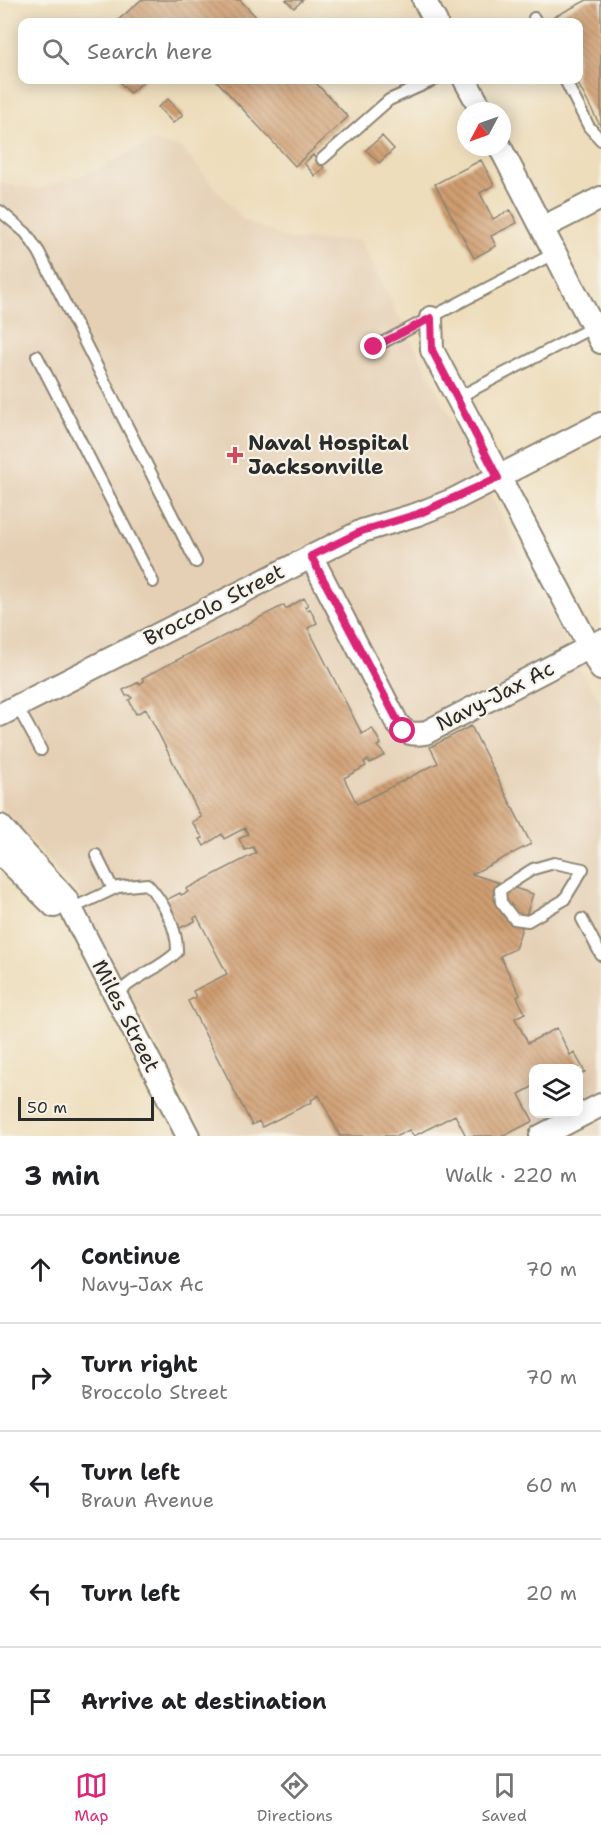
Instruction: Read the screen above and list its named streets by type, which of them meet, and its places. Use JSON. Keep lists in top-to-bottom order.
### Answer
{
  "streets": {
    "street": ["Broccolo Street", "Navy-Jax Ac", "Miles Street"]
  },
  "crossings": [
    ["Broccolo Street", "Navy-Jax Ac"]
  ],
  "places": {
    "health": ["Naval Hospital Jacksonville"]
  },
  "scale_bar": "50 m",
  "north": "bottom left",
  "page": {
    "search": "Search here",
    "scale": "50 m",
    "heading": ["3 min", "Walk · 220 m"],
    "list": [
      ["Continue", "Navy-Jax Ac", "70 m"],
      ["Turn right", "Broccolo Street", "70 m"],
      ["Turn left", "Braun Avenue", "60 m"],
      ["Turn left", "20 m"],
      "Arrive at destination"
    ],
    "nav": ["Map", "Directions", "Saved"]
  }
}
